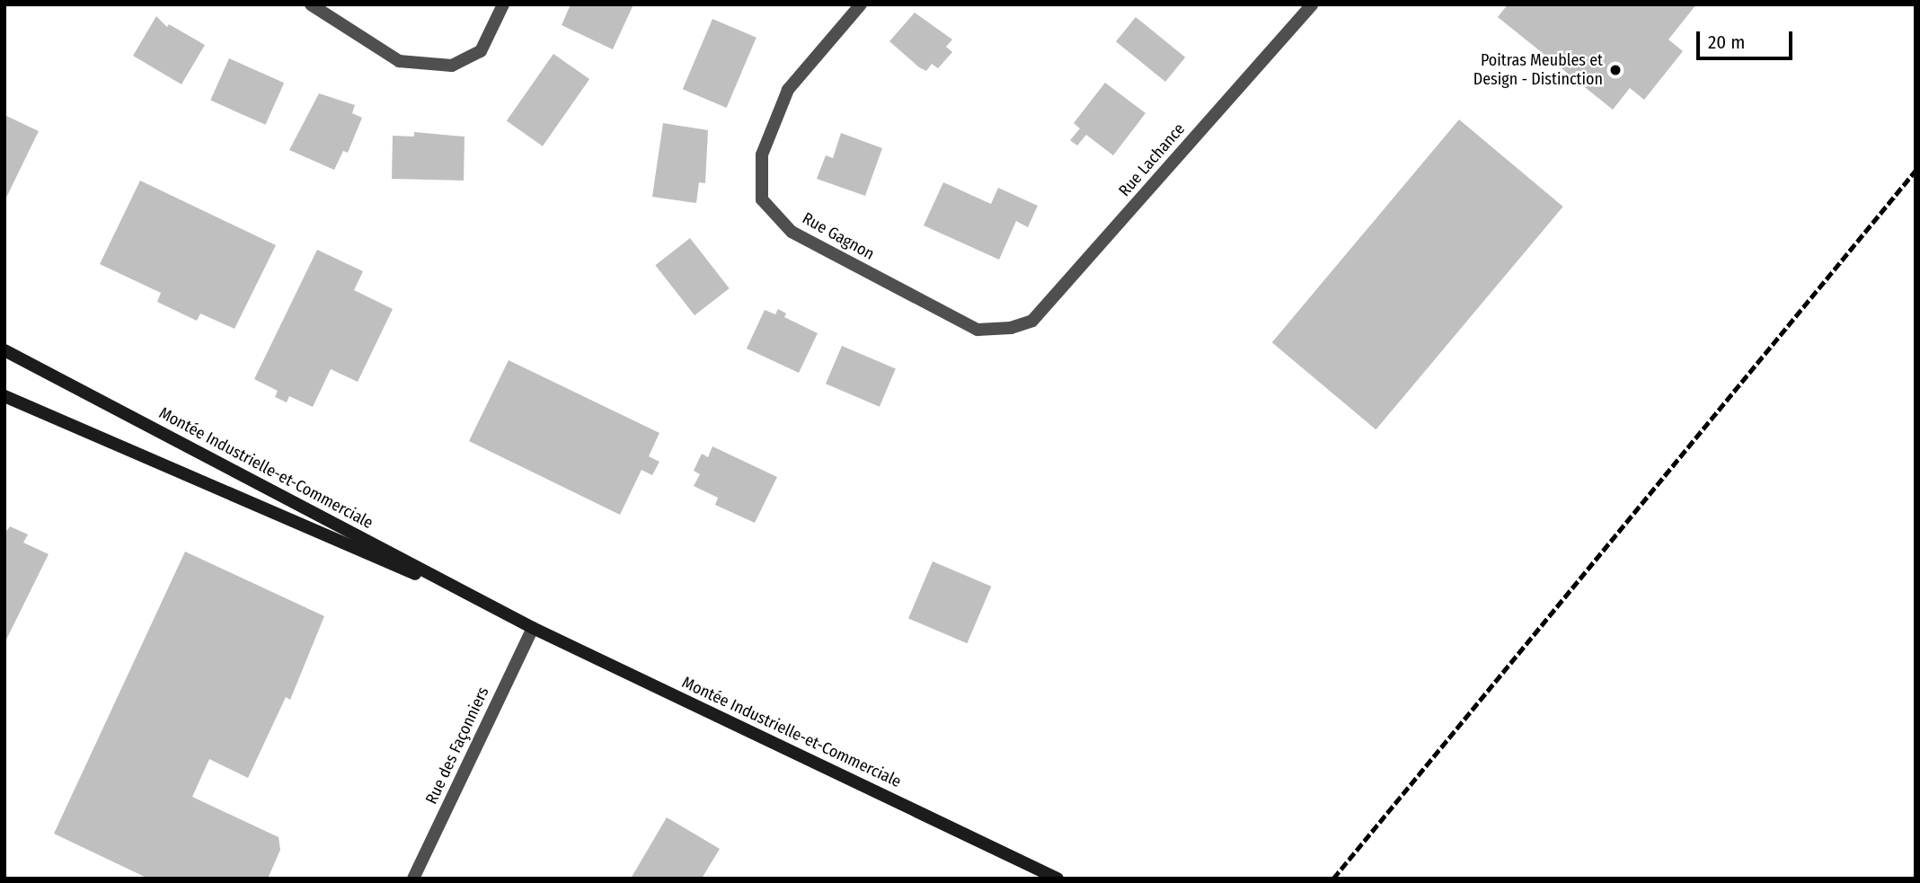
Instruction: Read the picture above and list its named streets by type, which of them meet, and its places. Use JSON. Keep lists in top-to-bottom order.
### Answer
{
  "streets": {
    "main road": ["Montée Industrielle-et-Commerciale"],
    "street": ["Rue Lachance", "Rue Gagnon", "Rue des Façonniers"]
  },
  "crossings": [
    ["Rue Lachance", "Rue Gagnon"],
    ["Montée Industrielle-et-Commerciale", "Rue des Façonniers"]
  ],
  "places": ["Poitras Meubles et Design - Distinction"],
  "scale_bar": "20 m"
}
